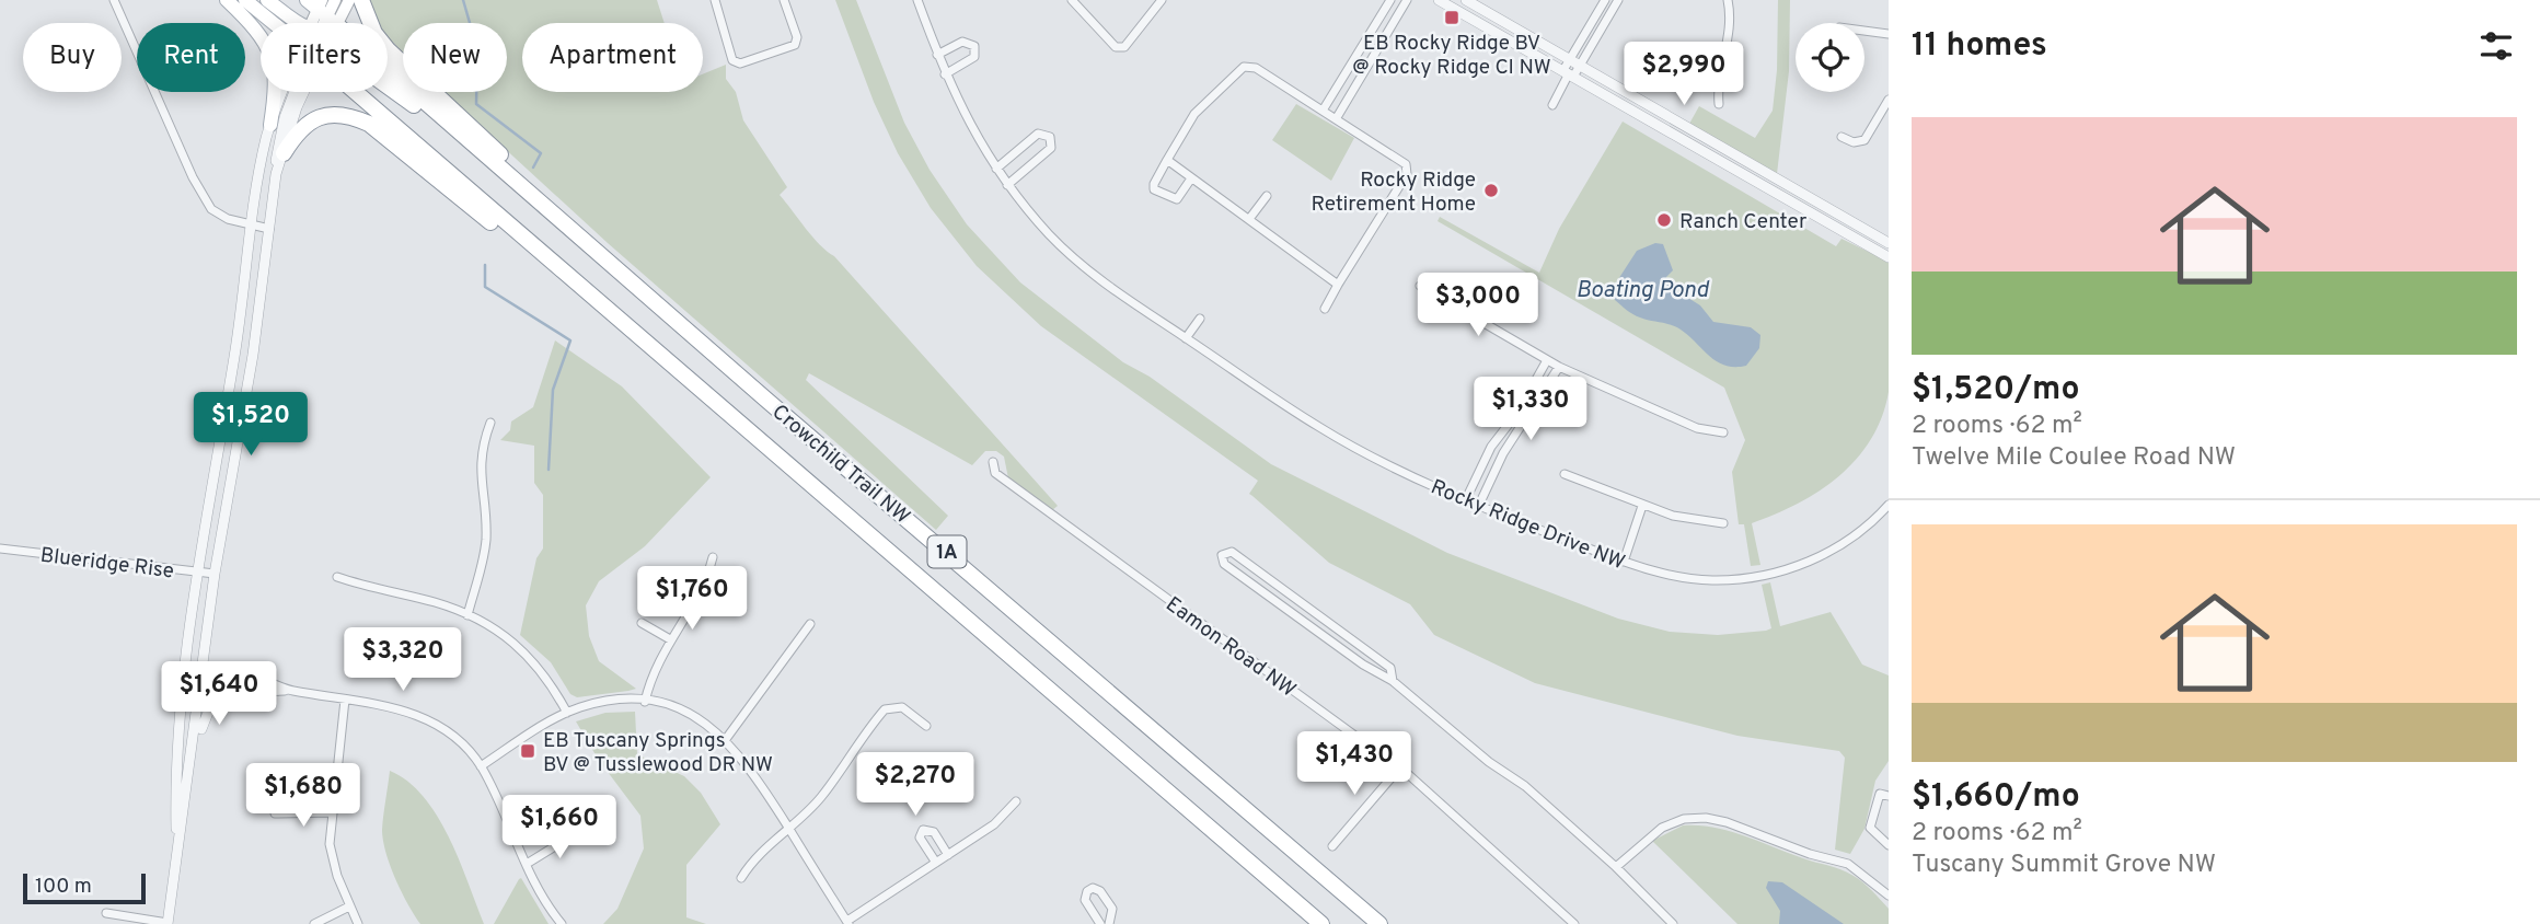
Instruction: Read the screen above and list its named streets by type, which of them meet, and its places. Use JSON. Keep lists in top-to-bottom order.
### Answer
{
  "streets": {
    "highway": ["Crowchild Trail NW", "1A"],
    "street": ["Rocky Ridge Drive NW", "Blueridge Rise", "Eamon Road NW"]
  },
  "water": ["Boating Pond"],
  "places": {
    "transit": ["EB Rocky Ridge BV @ Rocky Ridge CI NW", "EB Tuscany Springs BV @ Tusslewood DR NW"],
    "other": ["Rocky Ridge Retirement Home", "Ranch Center"]
  },
  "scale_bar": "100 m",
  "page": {
    "heading": "11 homes",
    "chip": [
      "Buy",
      "Rent",
      "Filters",
      "New",
      "Apartment"
    ],
    "price": [
      "$2,990",
      "$3,000",
      "$1,330",
      "$1,520",
      "$1,760",
      "$3,320",
      "$1,640",
      "$1,430",
      "$2,270",
      "$1,680",
      "$1,660"
    ],
    "list": [
      {
        "name": "$1,520/mo",
        "note": "2 rooms · 62 m² · Twelve Mile Coulee Road NW"
      },
      {
        "name": "$1,660/mo",
        "note": "2 rooms · 62 m² · Tuscany Summit Grove NW"
      }
    ],
    "scale": "100 m"
  }
}
